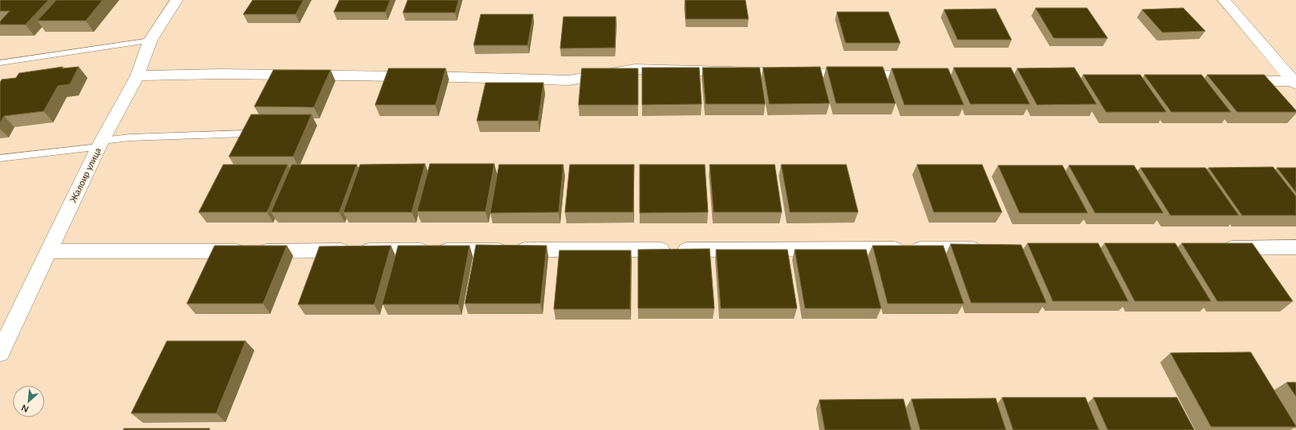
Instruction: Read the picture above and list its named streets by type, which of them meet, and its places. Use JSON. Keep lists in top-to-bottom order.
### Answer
{
  "streets": {
    "street": ["Жалоир улица"]
  },
  "north": "bottom left"
}
